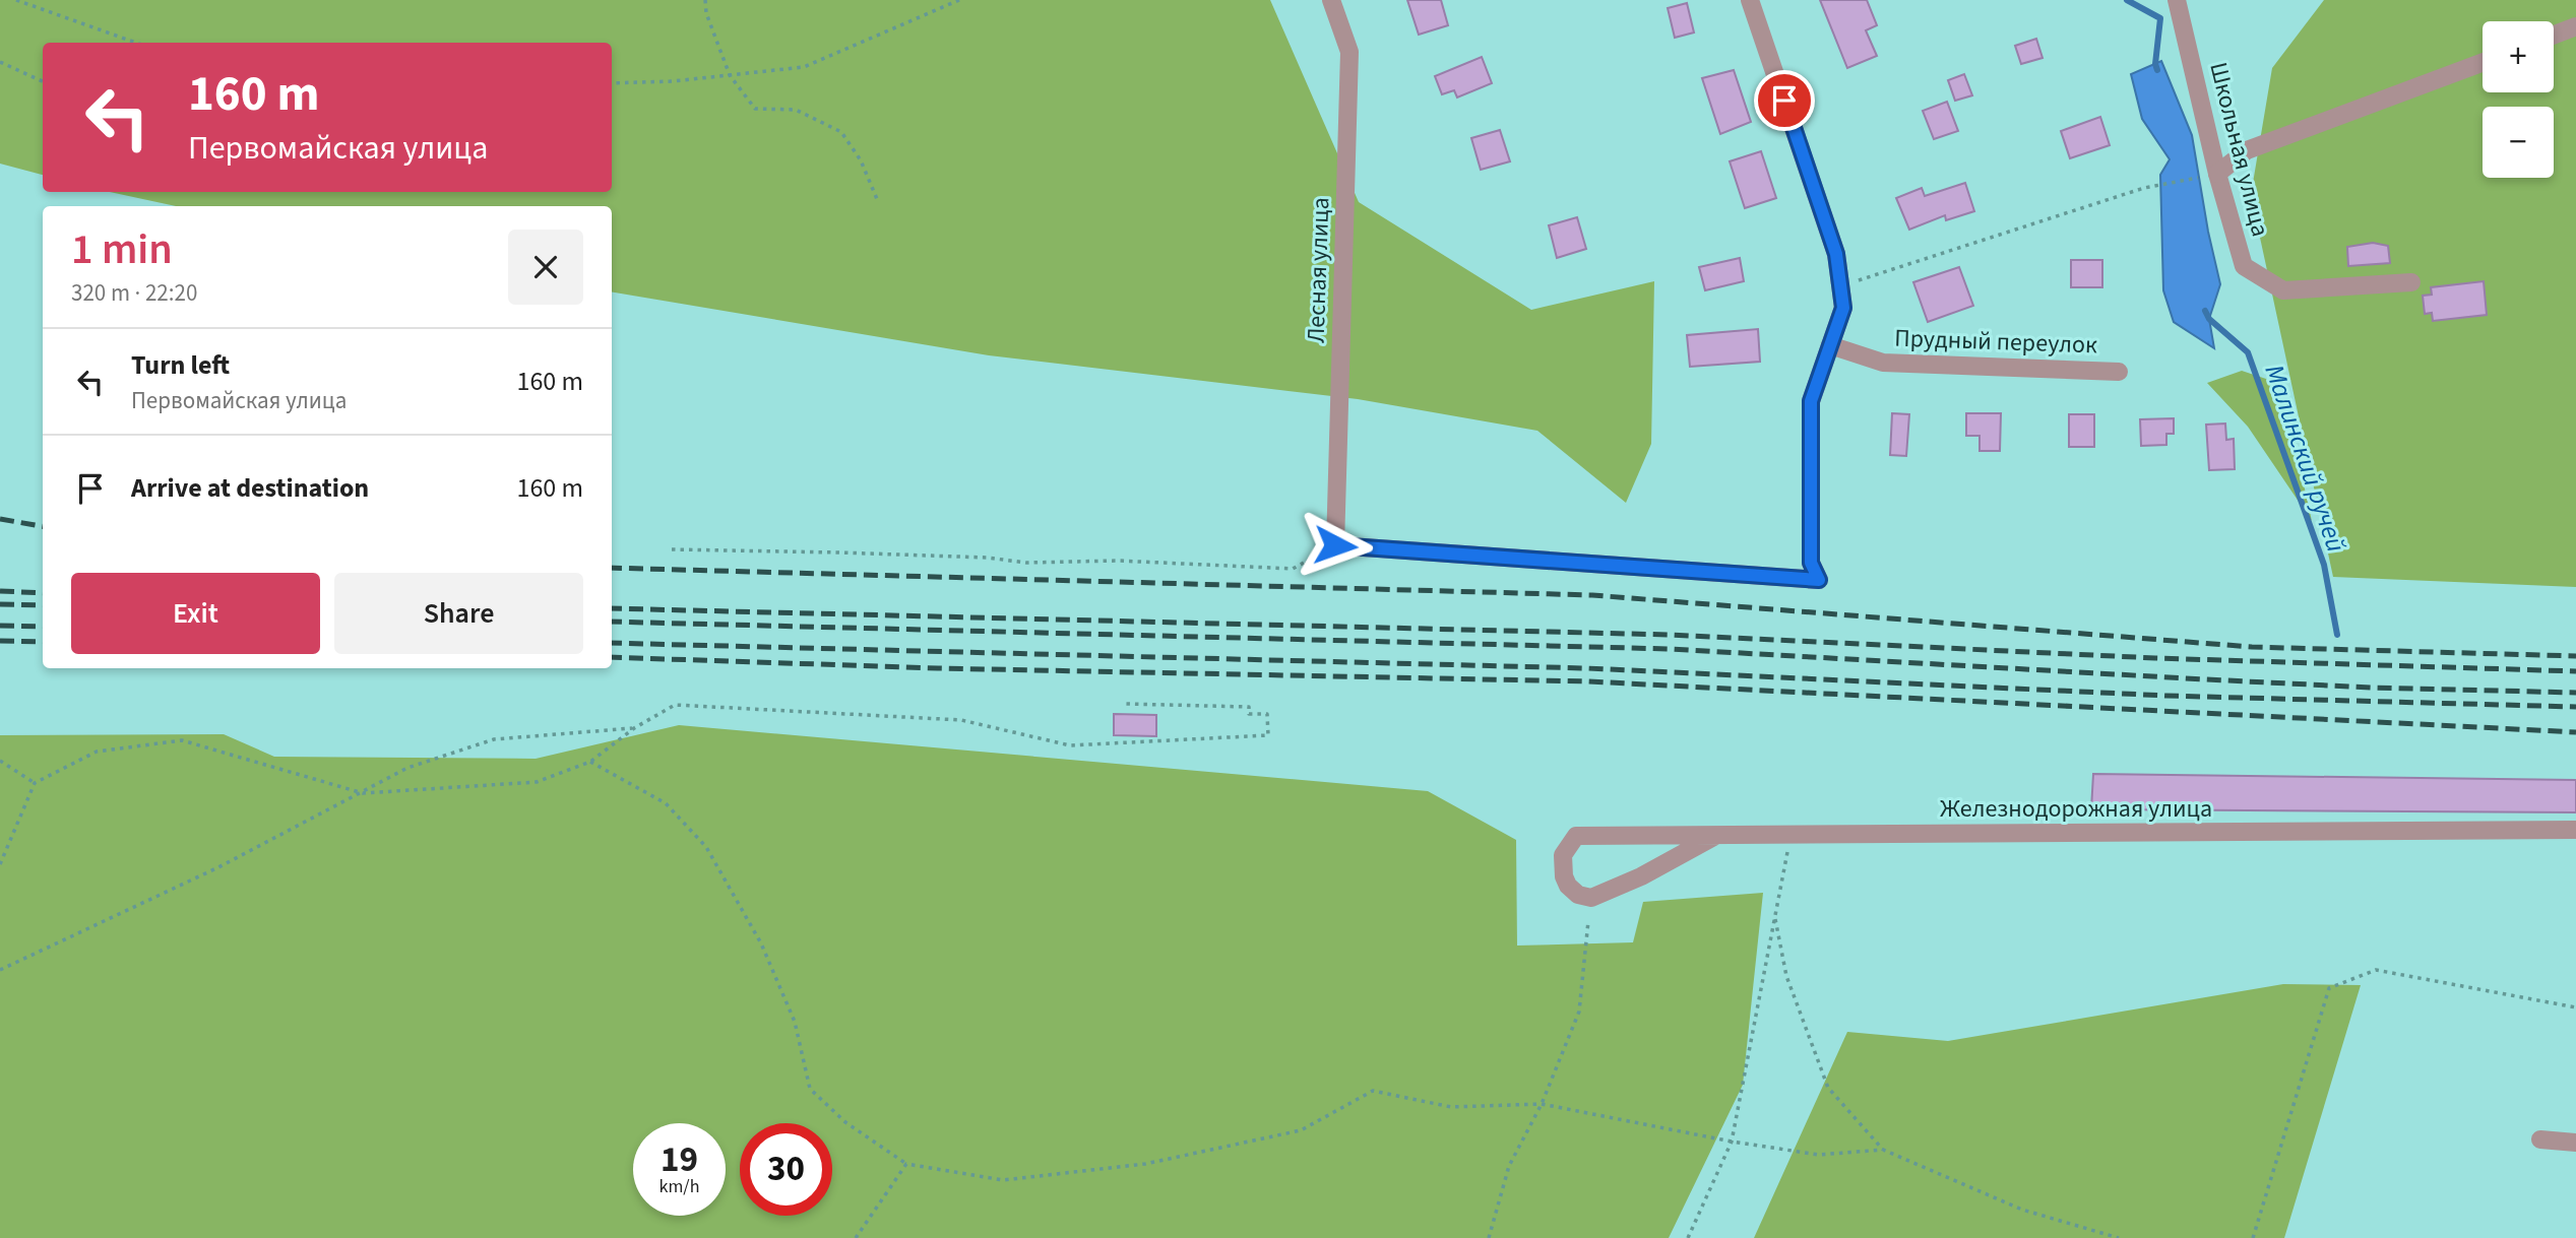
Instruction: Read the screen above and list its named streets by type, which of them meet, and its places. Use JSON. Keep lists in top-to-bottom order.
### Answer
{
  "streets": {
    "street": [
      "Школьная улица",
      "Лесная улица",
      "Прудный переулок",
      "Железнодорожная улица"
    ]
  },
  "water": ["Малинский ручей"],
  "page": {
    "map_buttons": ["+", "−"],
    "turn": ["160 m", "Первомайская улица"],
    "heading": ["1 min", "320 m · 22:20"],
    "list": [
      {
        "name": "Turn left",
        "note": "Первомайская улица",
        "value": "160 m"
      },
      {
        "name": "Arrive at destination",
        "value": "160 m"
      }
    ],
    "buttons": ["Exit", "Share"],
    "speed": "19 km/h",
    "limit": "30"
  }
}
